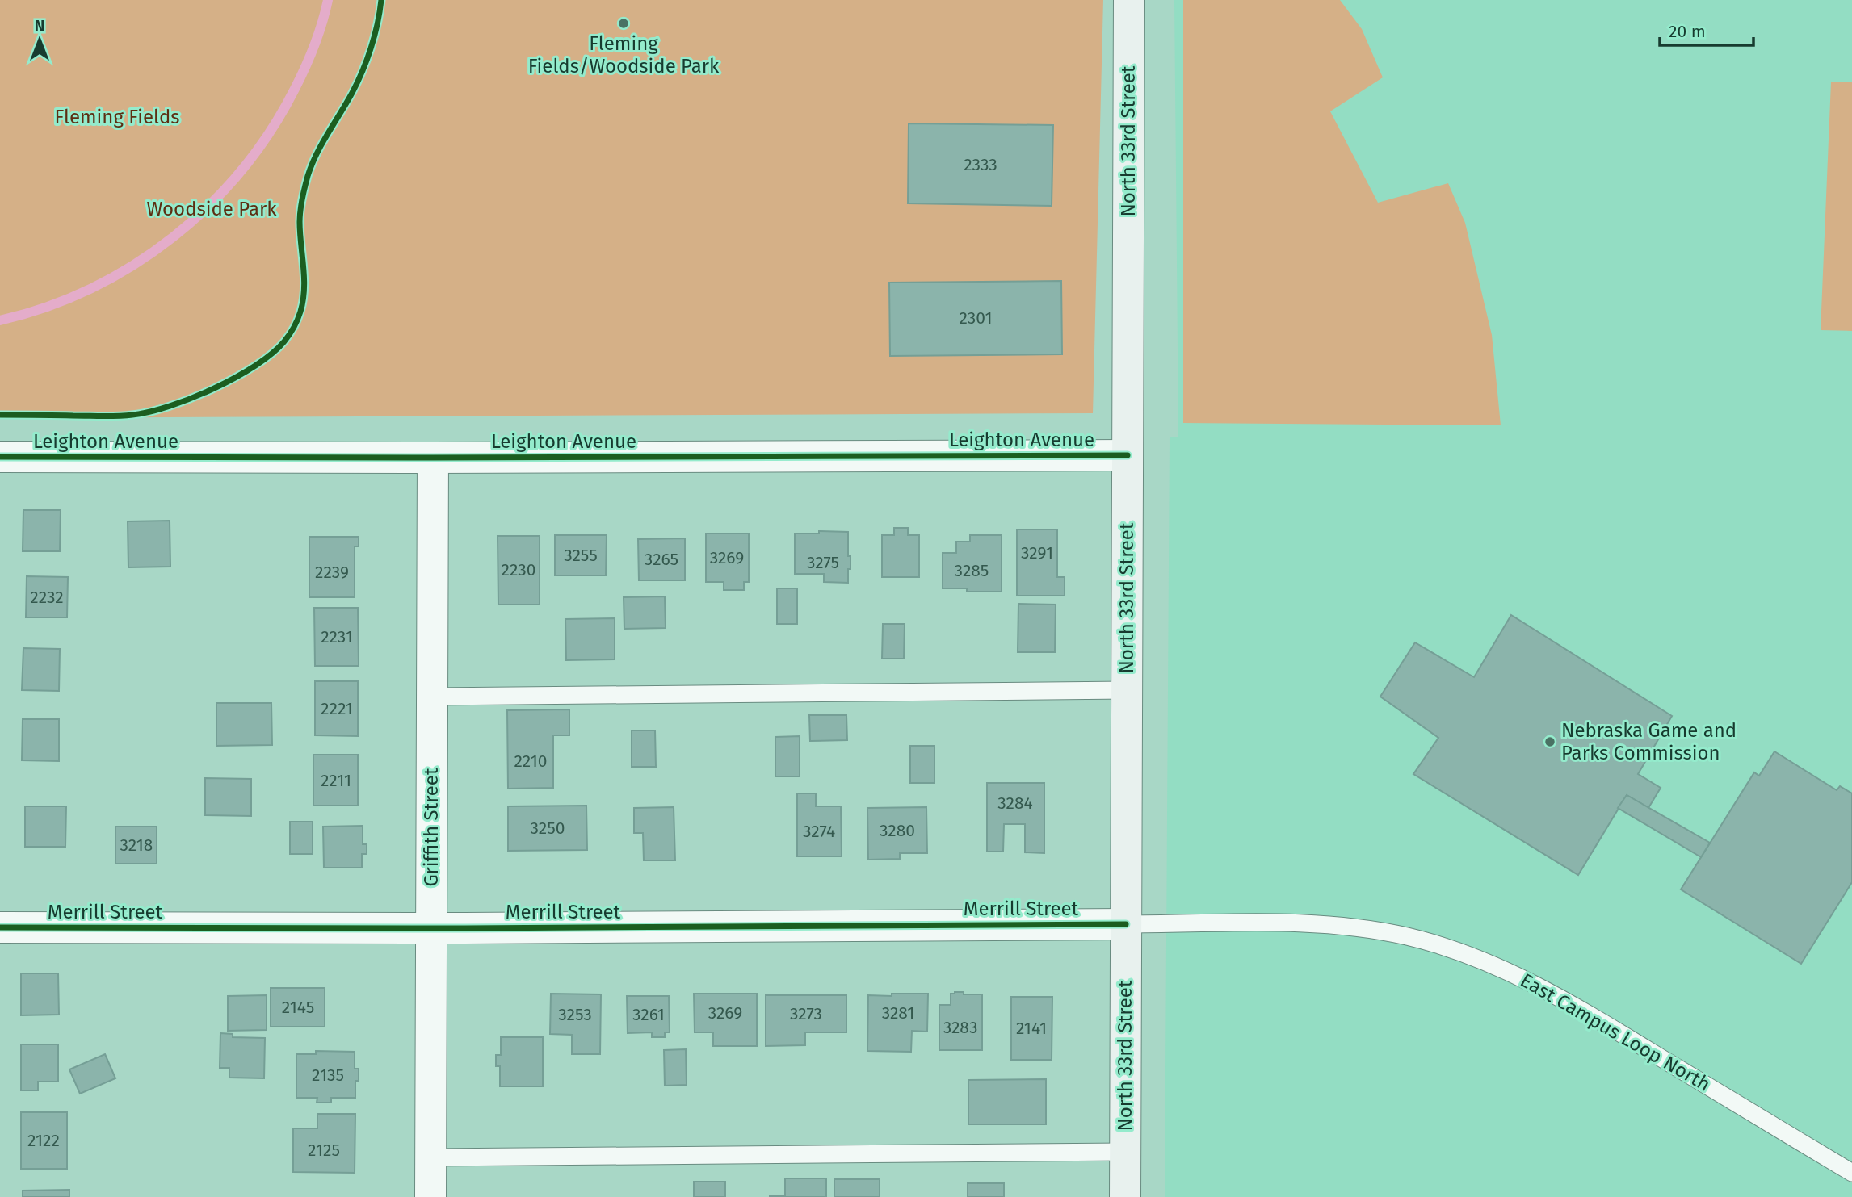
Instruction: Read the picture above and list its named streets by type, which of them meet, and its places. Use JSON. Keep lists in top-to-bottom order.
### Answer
{
  "streets": {
    "main road": ["North 33rd Street"],
    "street": ["Leighton Avenue", "Griffith Street", "Merrill Street"],
    "lane": ["East Campus Loop North"]
  },
  "crossings": [
    ["North 33rd Street", "Leighton Avenue"],
    ["North 33rd Street", "Merrill Street"],
    ["North 33rd Street", "East Campus Loop North"],
    ["Leighton Avenue", "Griffith Street"],
    ["Griffith Street", "Merrill Street"],
    ["Merrill Street", "East Campus Loop North"]
  ],
  "parks": ["Fleming Fields", "Woodside Park"],
  "places": ["Fleming Fields/Woodside Park", "Nebraska Game and Parks Commission"],
  "house_numbers": [
    "2333",
    "2301",
    "3291",
    "3255",
    "3269",
    "3265",
    "3275",
    "2230",
    "3285",
    "2239",
    "2232",
    "2231",
    "2221",
    "2210",
    "2211",
    "3284",
    "3250",
    "3280",
    "3274",
    "3218",
    "2145",
    "3269",
    "3281",
    "3273",
    "3253",
    "3261",
    "3283",
    "2141",
    "2135",
    "2122",
    "2125"
  ],
  "scale_bar": "20 m",
  "north": "top"
}
